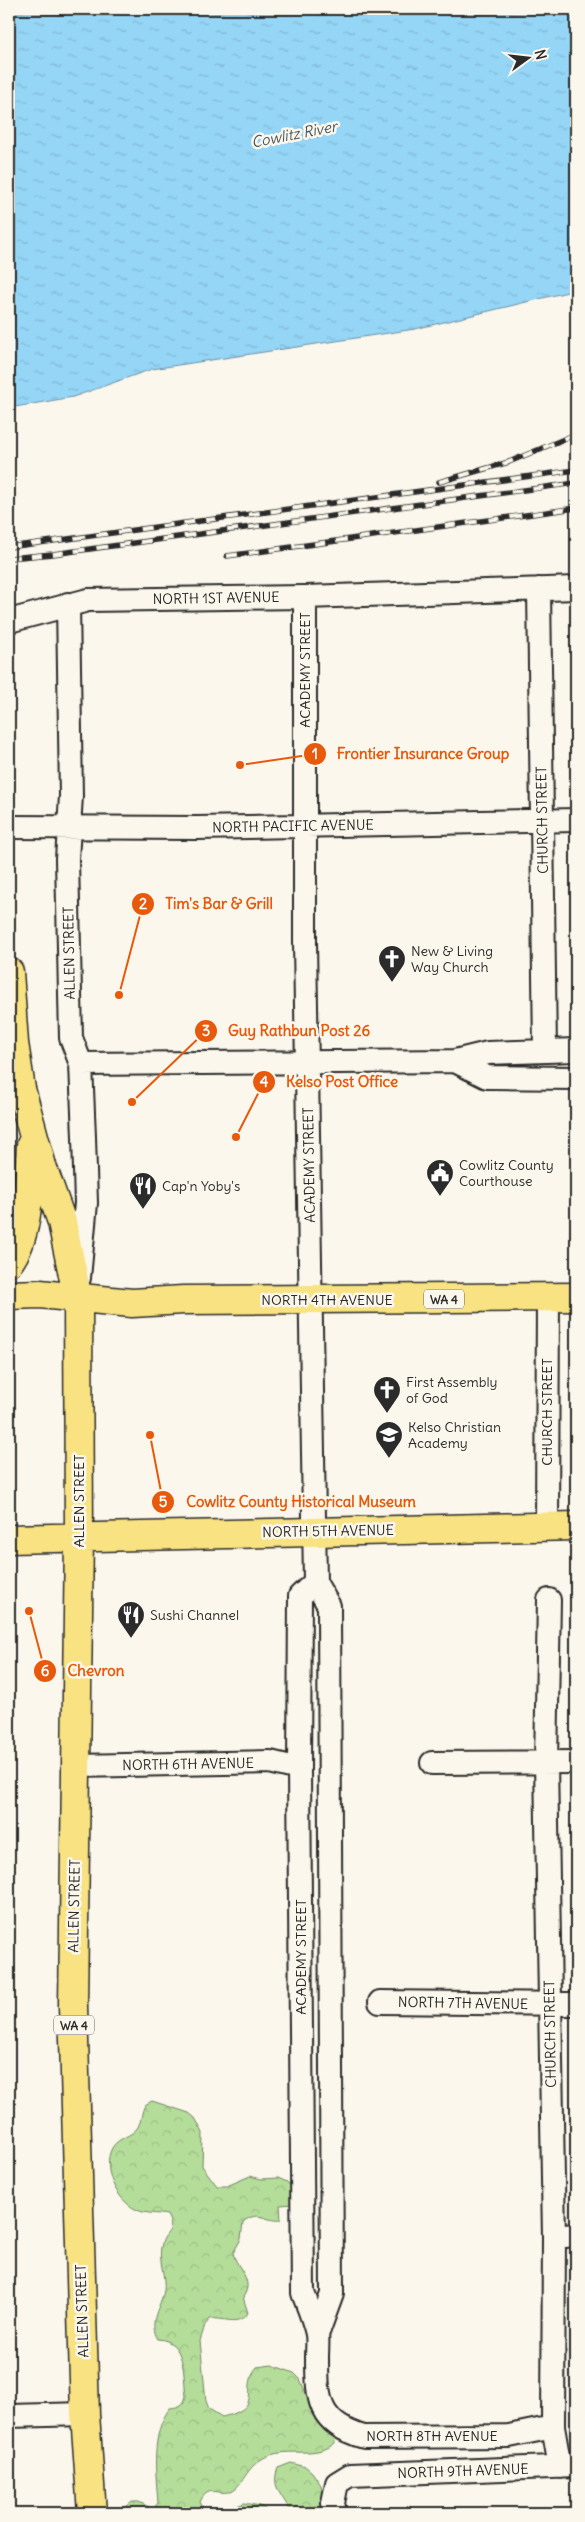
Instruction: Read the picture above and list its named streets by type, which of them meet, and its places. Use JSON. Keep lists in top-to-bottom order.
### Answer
{
  "streets": {
    "main road": [
      "ALLEN STREET",
      "WA 4",
      "NORTH 4TH AVENUE",
      "NORTH 5TH AVENUE"
    ],
    "street": [
      "NORTH 1ST AVENUE",
      "ACADEMY STREET",
      "CHURCH STREET",
      "NORTH PACIFIC AVENUE",
      "NORTH 6TH AVENUE",
      "NORTH 7TH AVENUE",
      "NORTH 8TH AVENUE",
      "NORTH 9TH AVENUE"
    ]
  },
  "crossings": [
    ["NORTH 1ST AVENUE", "ACADEMY STREET"],
    ["NORTH 1ST AVENUE", "CHURCH STREET"],
    ["NORTH 1ST AVENUE", "ALLEN STREET"],
    ["ACADEMY STREET", "NORTH PACIFIC AVENUE"],
    ["ACADEMY STREET", "NORTH 4TH AVENUE"],
    ["ACADEMY STREET", "NORTH 5TH AVENUE"],
    ["ACADEMY STREET", "NORTH 6TH AVENUE"],
    ["ACADEMY STREET", "NORTH 8TH AVENUE"],
    ["CHURCH STREET", "NORTH PACIFIC AVENUE"],
    ["CHURCH STREET", "NORTH 4TH AVENUE"],
    ["CHURCH STREET", "NORTH 5TH AVENUE"],
    ["CHURCH STREET", "NORTH 7TH AVENUE"],
    ["CHURCH STREET", "NORTH 8TH AVENUE"],
    ["CHURCH STREET", "NORTH 9TH AVENUE"],
    ["NORTH PACIFIC AVENUE", "ALLEN STREET"],
    ["ALLEN STREET", "NORTH 4TH AVENUE"],
    ["ALLEN STREET", "NORTH 5TH AVENUE"],
    ["ALLEN STREET", "NORTH 6TH AVENUE"]
  ],
  "water": ["Cowlitz River"],
  "places": {
    "other": [
      "Frontier Insurance Group",
      "Tim's Bar & Grill",
      "Guy Rathbun Post 26",
      "Kelso Post Office",
      "Cowlitz County Historical Museum",
      "Chevron"
    ],
    "church": ["New & Living Way Church", "First Assembly of God"],
    "public building": ["Cowlitz County Courthouse"],
    "restaurant": ["Cap'n Yoby's", "Sushi Channel"],
    "school or university": ["Kelso Christian Academy"]
  },
  "north": "right"
}
